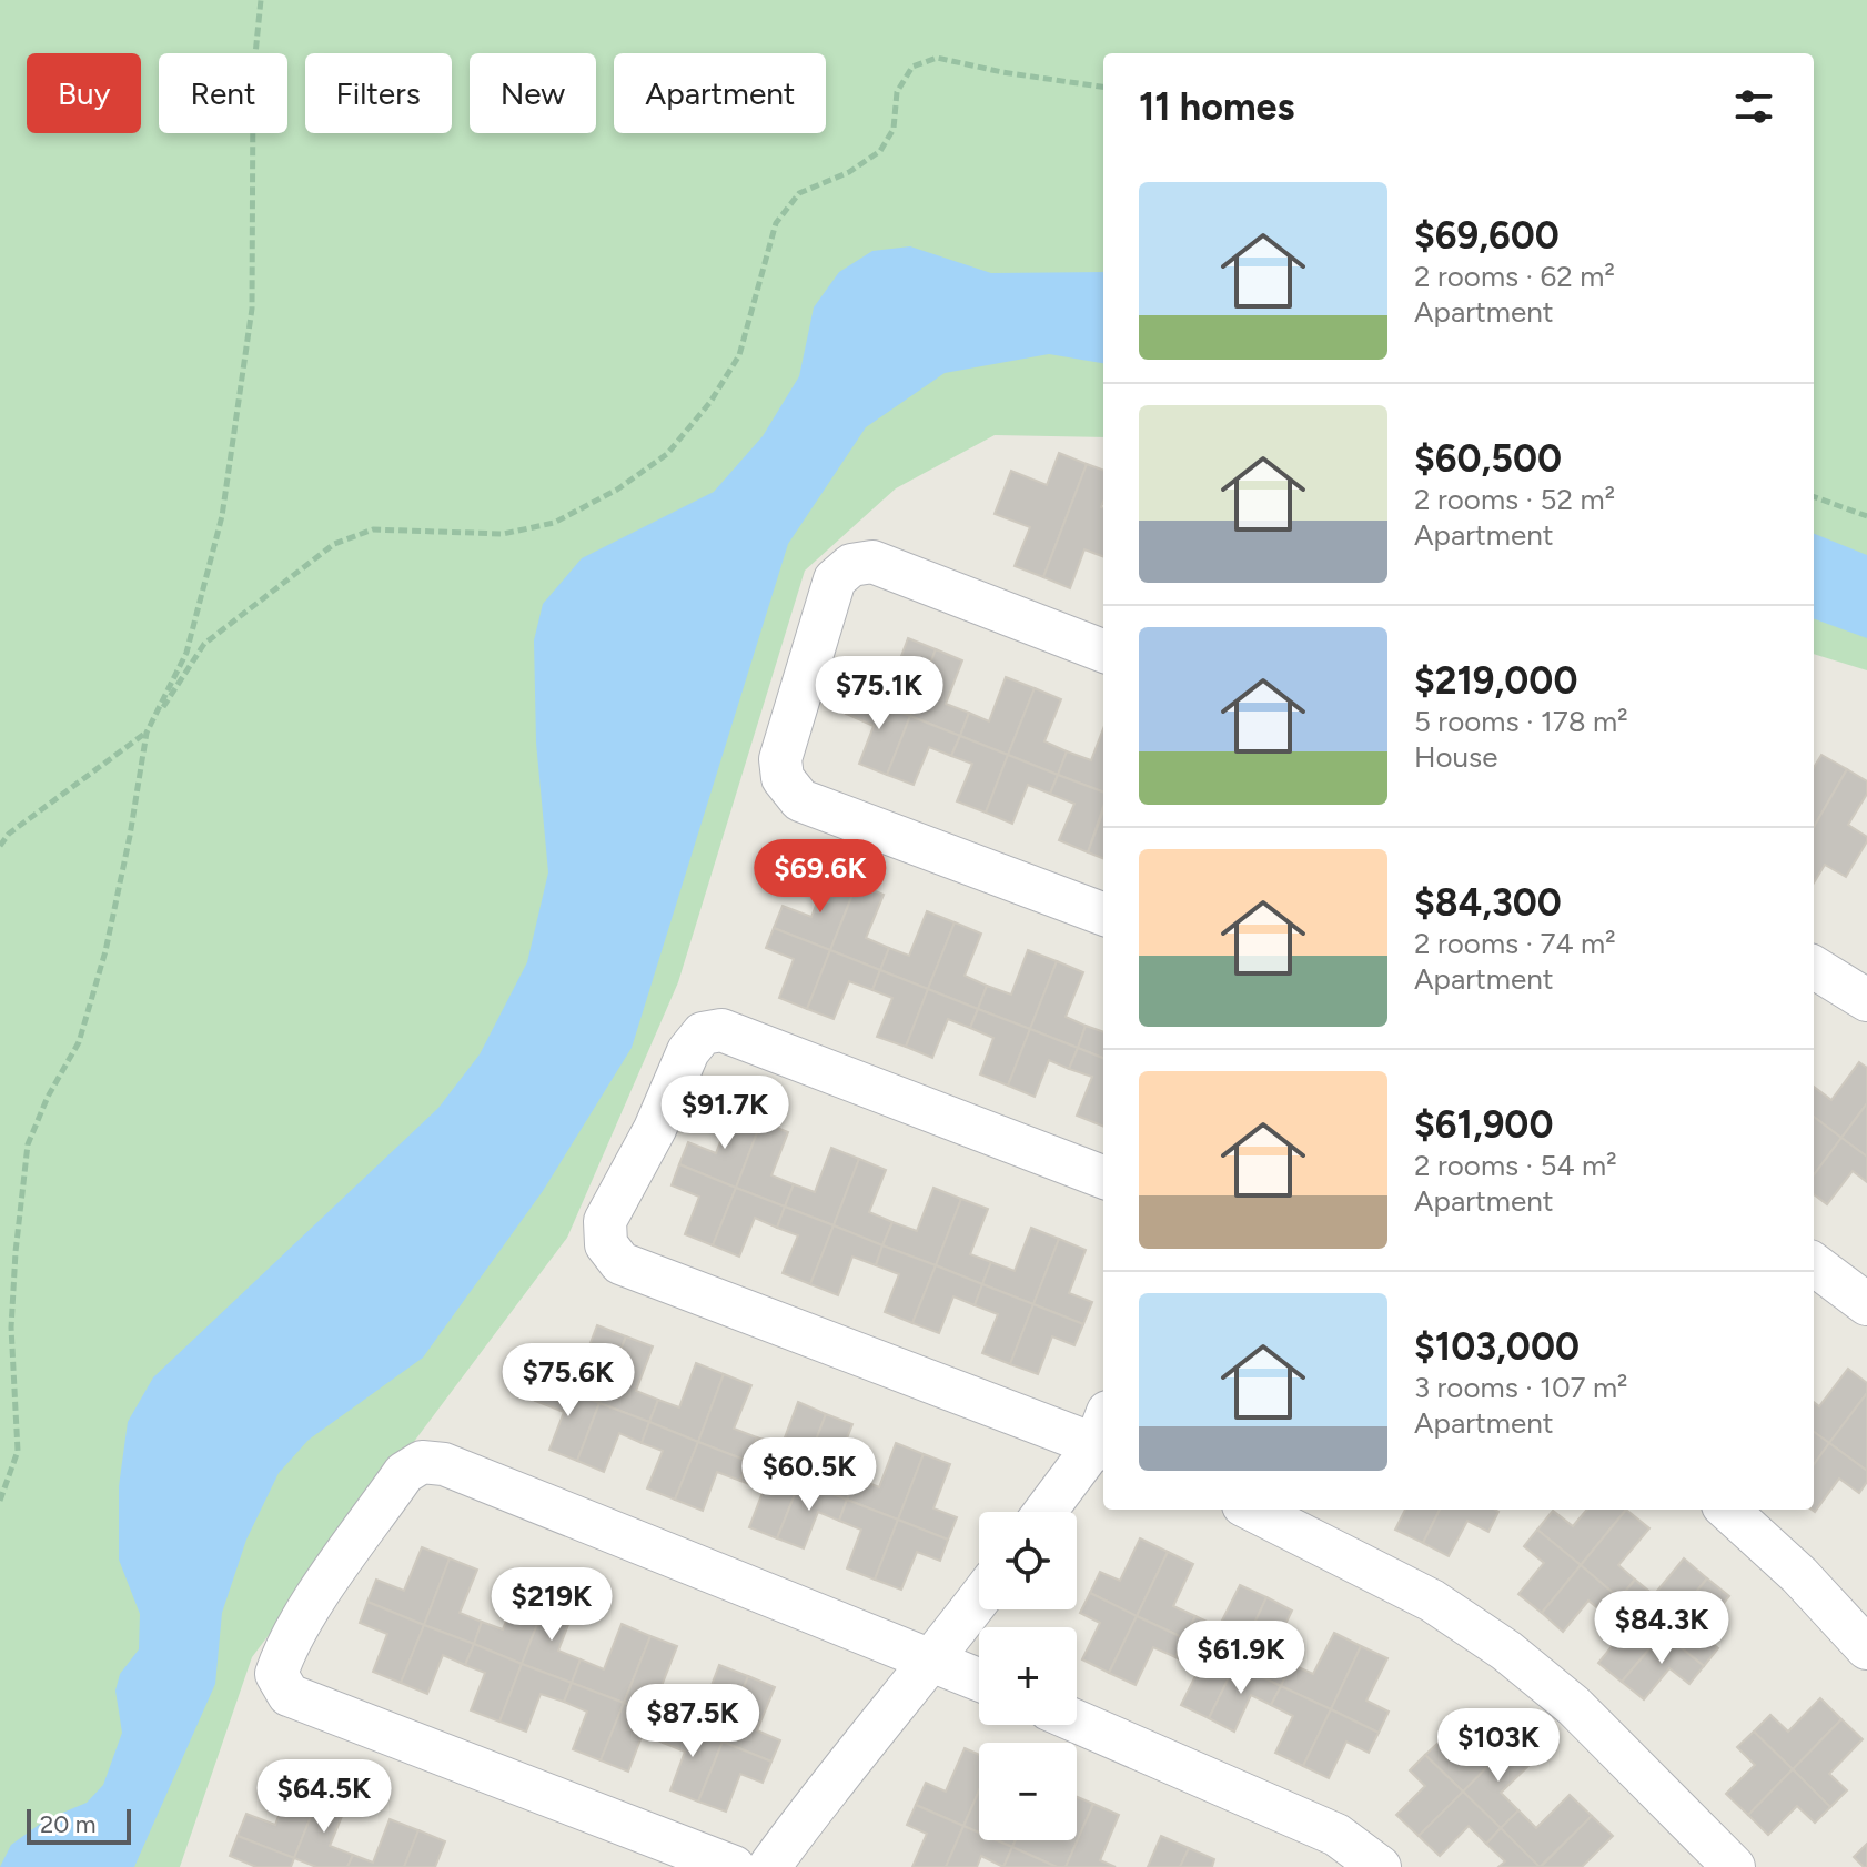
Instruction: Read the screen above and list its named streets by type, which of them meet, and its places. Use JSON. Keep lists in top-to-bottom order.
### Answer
{
  "scale_bar": "20 m",
  "page": {
    "chip": [
      "Buy",
      "Rent",
      "Filters",
      "New",
      "Apartment"
    ],
    "heading": "11 homes",
    "list": [
      {
        "name": "$69,600",
        "note": "2 rooms · 62 m² · Apartment"
      },
      {
        "name": "$60,500",
        "note": "2 rooms · 52 m² · Apartment"
      },
      {
        "name": "$219,000",
        "note": "5 rooms · 178 m² · House"
      },
      {
        "name": "$84,300",
        "note": "2 rooms · 74 m² · Apartment"
      },
      {
        "name": "$61,900",
        "note": "2 rooms · 54 m² · Apartment"
      },
      {
        "name": "$103,000",
        "note": "3 rooms · 107 m² · Apartment"
      }
    ],
    "price": [
      "$75.1K",
      "$69.6K",
      "$91.7K",
      "$75.6K",
      "$60.5K",
      "$219K",
      "$84.3K",
      "$61.9K",
      "$87.5K",
      "$103K",
      "$64.5K"
    ],
    "map_buttons": ["+", "−"],
    "scale": "20 m"
  }
}
